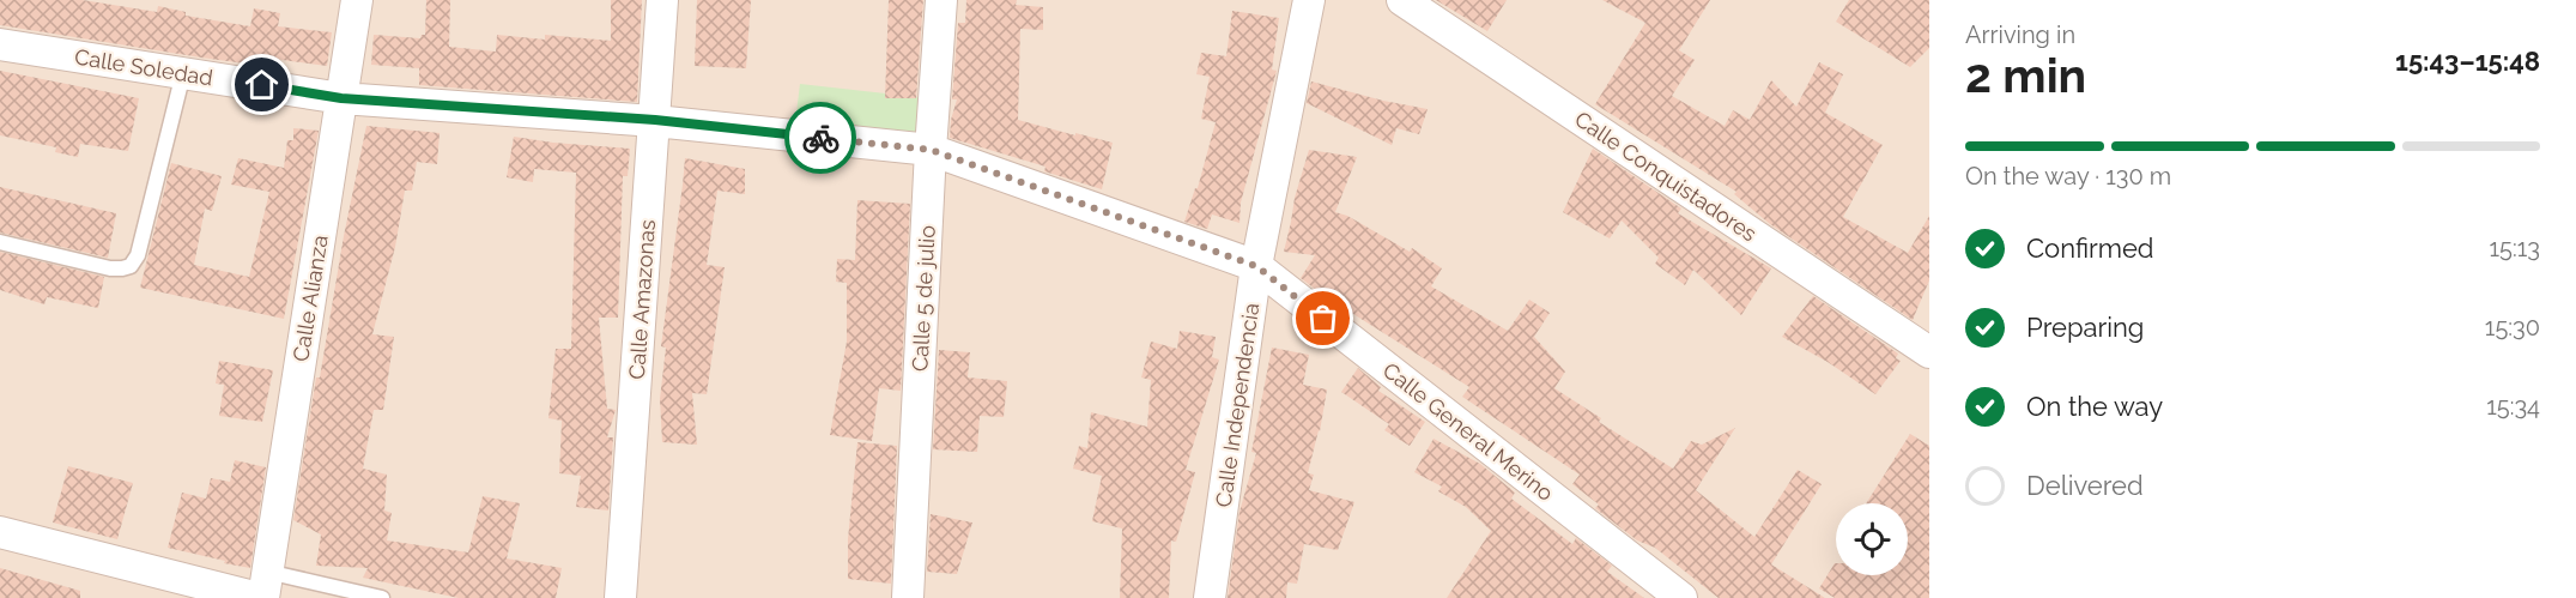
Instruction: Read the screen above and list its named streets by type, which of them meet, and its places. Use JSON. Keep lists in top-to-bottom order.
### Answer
{
  "streets": {
    "street": [
      "Calle Soledad",
      "Calle Conquistadores",
      "Calle Alianza",
      "Calle 5 de julio",
      "Calle Amazonas",
      "Calle Independencia",
      "Calle General Merino"
    ]
  },
  "crossings": [
    ["Calle Soledad", "Calle Alianza"],
    ["Calle Soledad", "Calle 5 de julio"],
    ["Calle Soledad", "Calle Amazonas"],
    ["Calle Soledad", "Calle General Merino"],
    ["Calle 5 de julio", "Calle General Merino"],
    ["Calle Independencia", "Calle General Merino"]
  ],
  "page": {
    "heading": ["2 min", "Arriving in", "15:43–15:48"],
    "bar": "On the way · 130 m",
    "list": [
      ["Confirmed", "15:13"],
      ["Preparing", "15:30"],
      ["On the way", "15:34"],
      "Delivered"
    ]
  }
}
